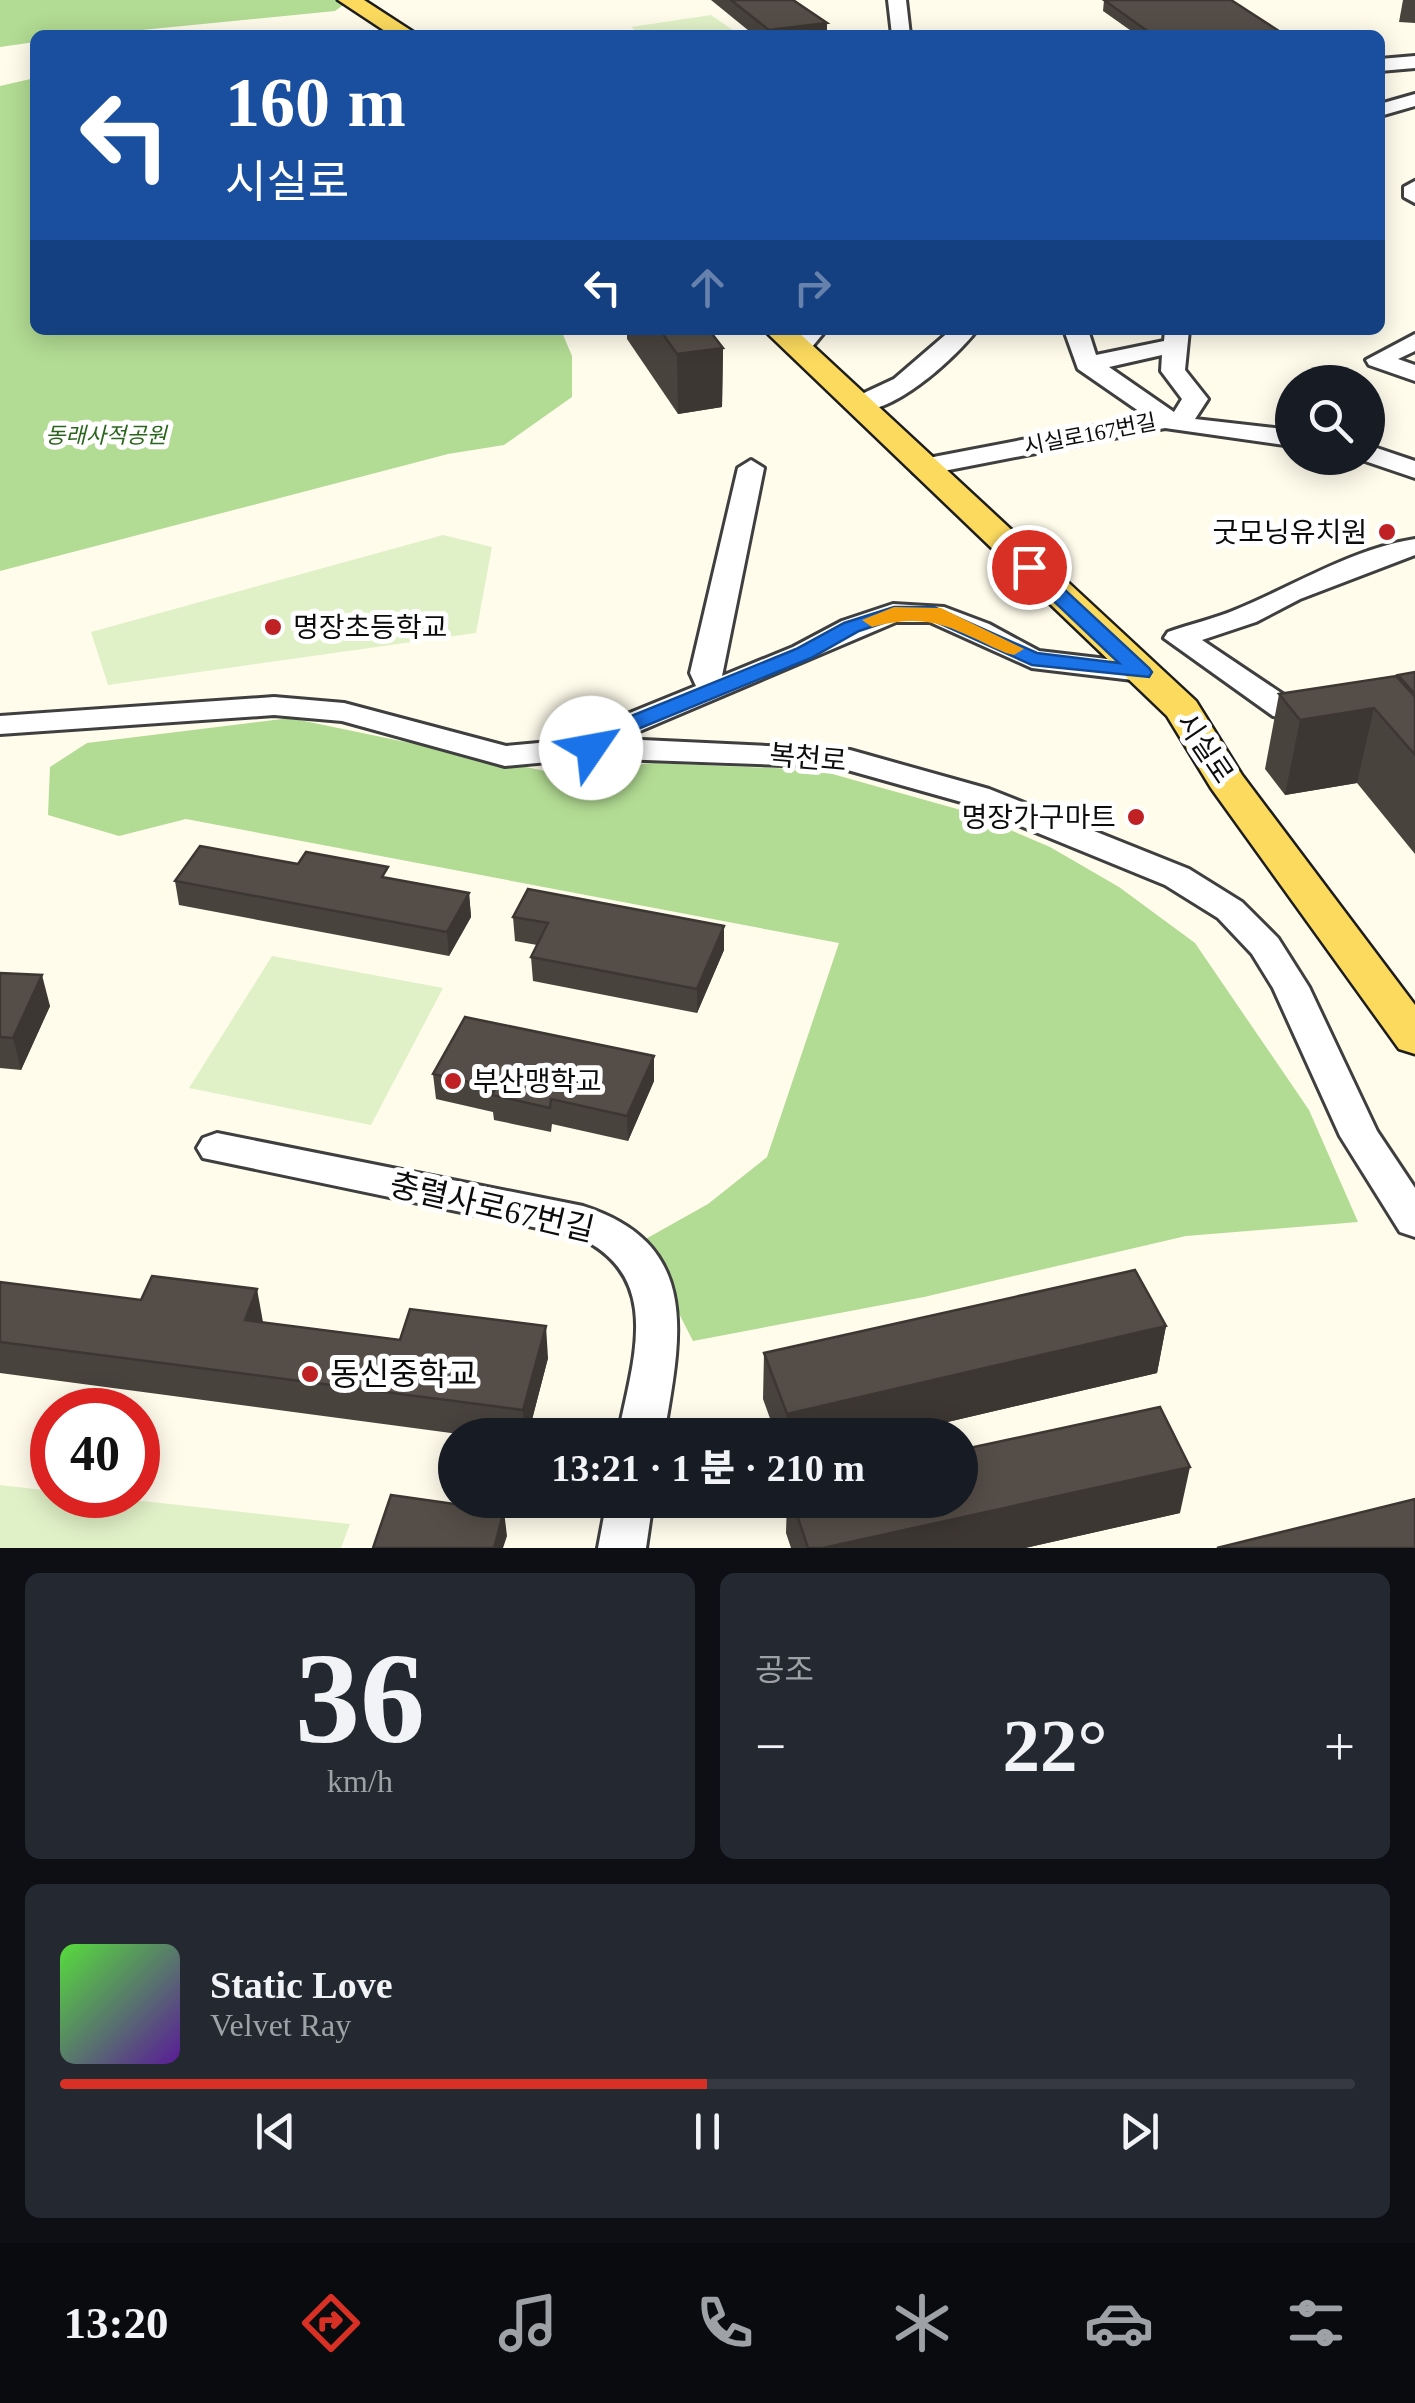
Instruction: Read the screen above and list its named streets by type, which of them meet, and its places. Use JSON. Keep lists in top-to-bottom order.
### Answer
{
  "streets": {
    "main road": ["시실로"],
    "street": ["시실로167번길", "복천로", "충렬사로67번길"]
  },
  "crossings": [
    ["시실로167번길", "시실로"]
  ],
  "parks": ["동래사적공원"],
  "places": [
    "굿모닝유치원",
    "명장초등학교",
    "명장가구마트",
    "부산맹학교",
    "동신중학교"
  ],
  "page": {
    "turn": ["160 m", "시실로"],
    "limit": "40",
    "trip": "13:21 · 1 분 · 210 m",
    "tile": [
      ["36", "km/h"],
      "공조"
    ],
    "heat": ["−", "22°", "+"],
    "song": ["Static Love", "Velvet Ray"],
    "tabs": "13:20"
  }
}
